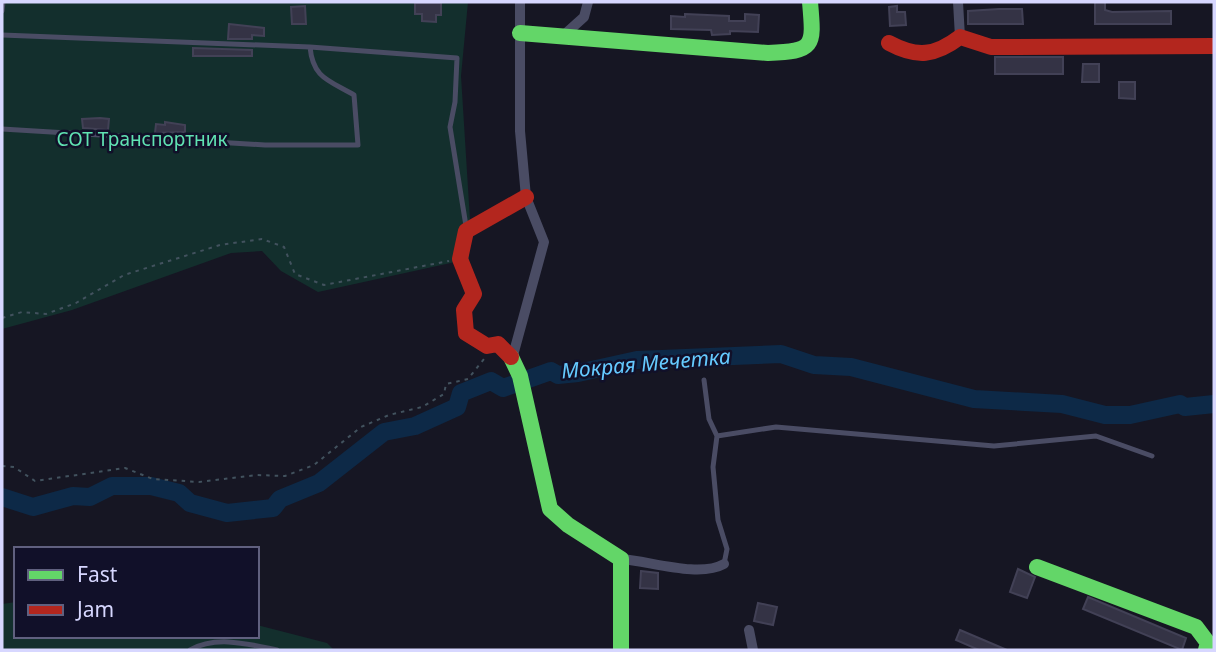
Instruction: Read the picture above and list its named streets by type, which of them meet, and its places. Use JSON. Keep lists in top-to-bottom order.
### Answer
{
  "water": ["Мокрая Мечетка"],
  "parks": ["СОТ Транспортник"],
  "legend": ["Fast", "Jam"]
}
